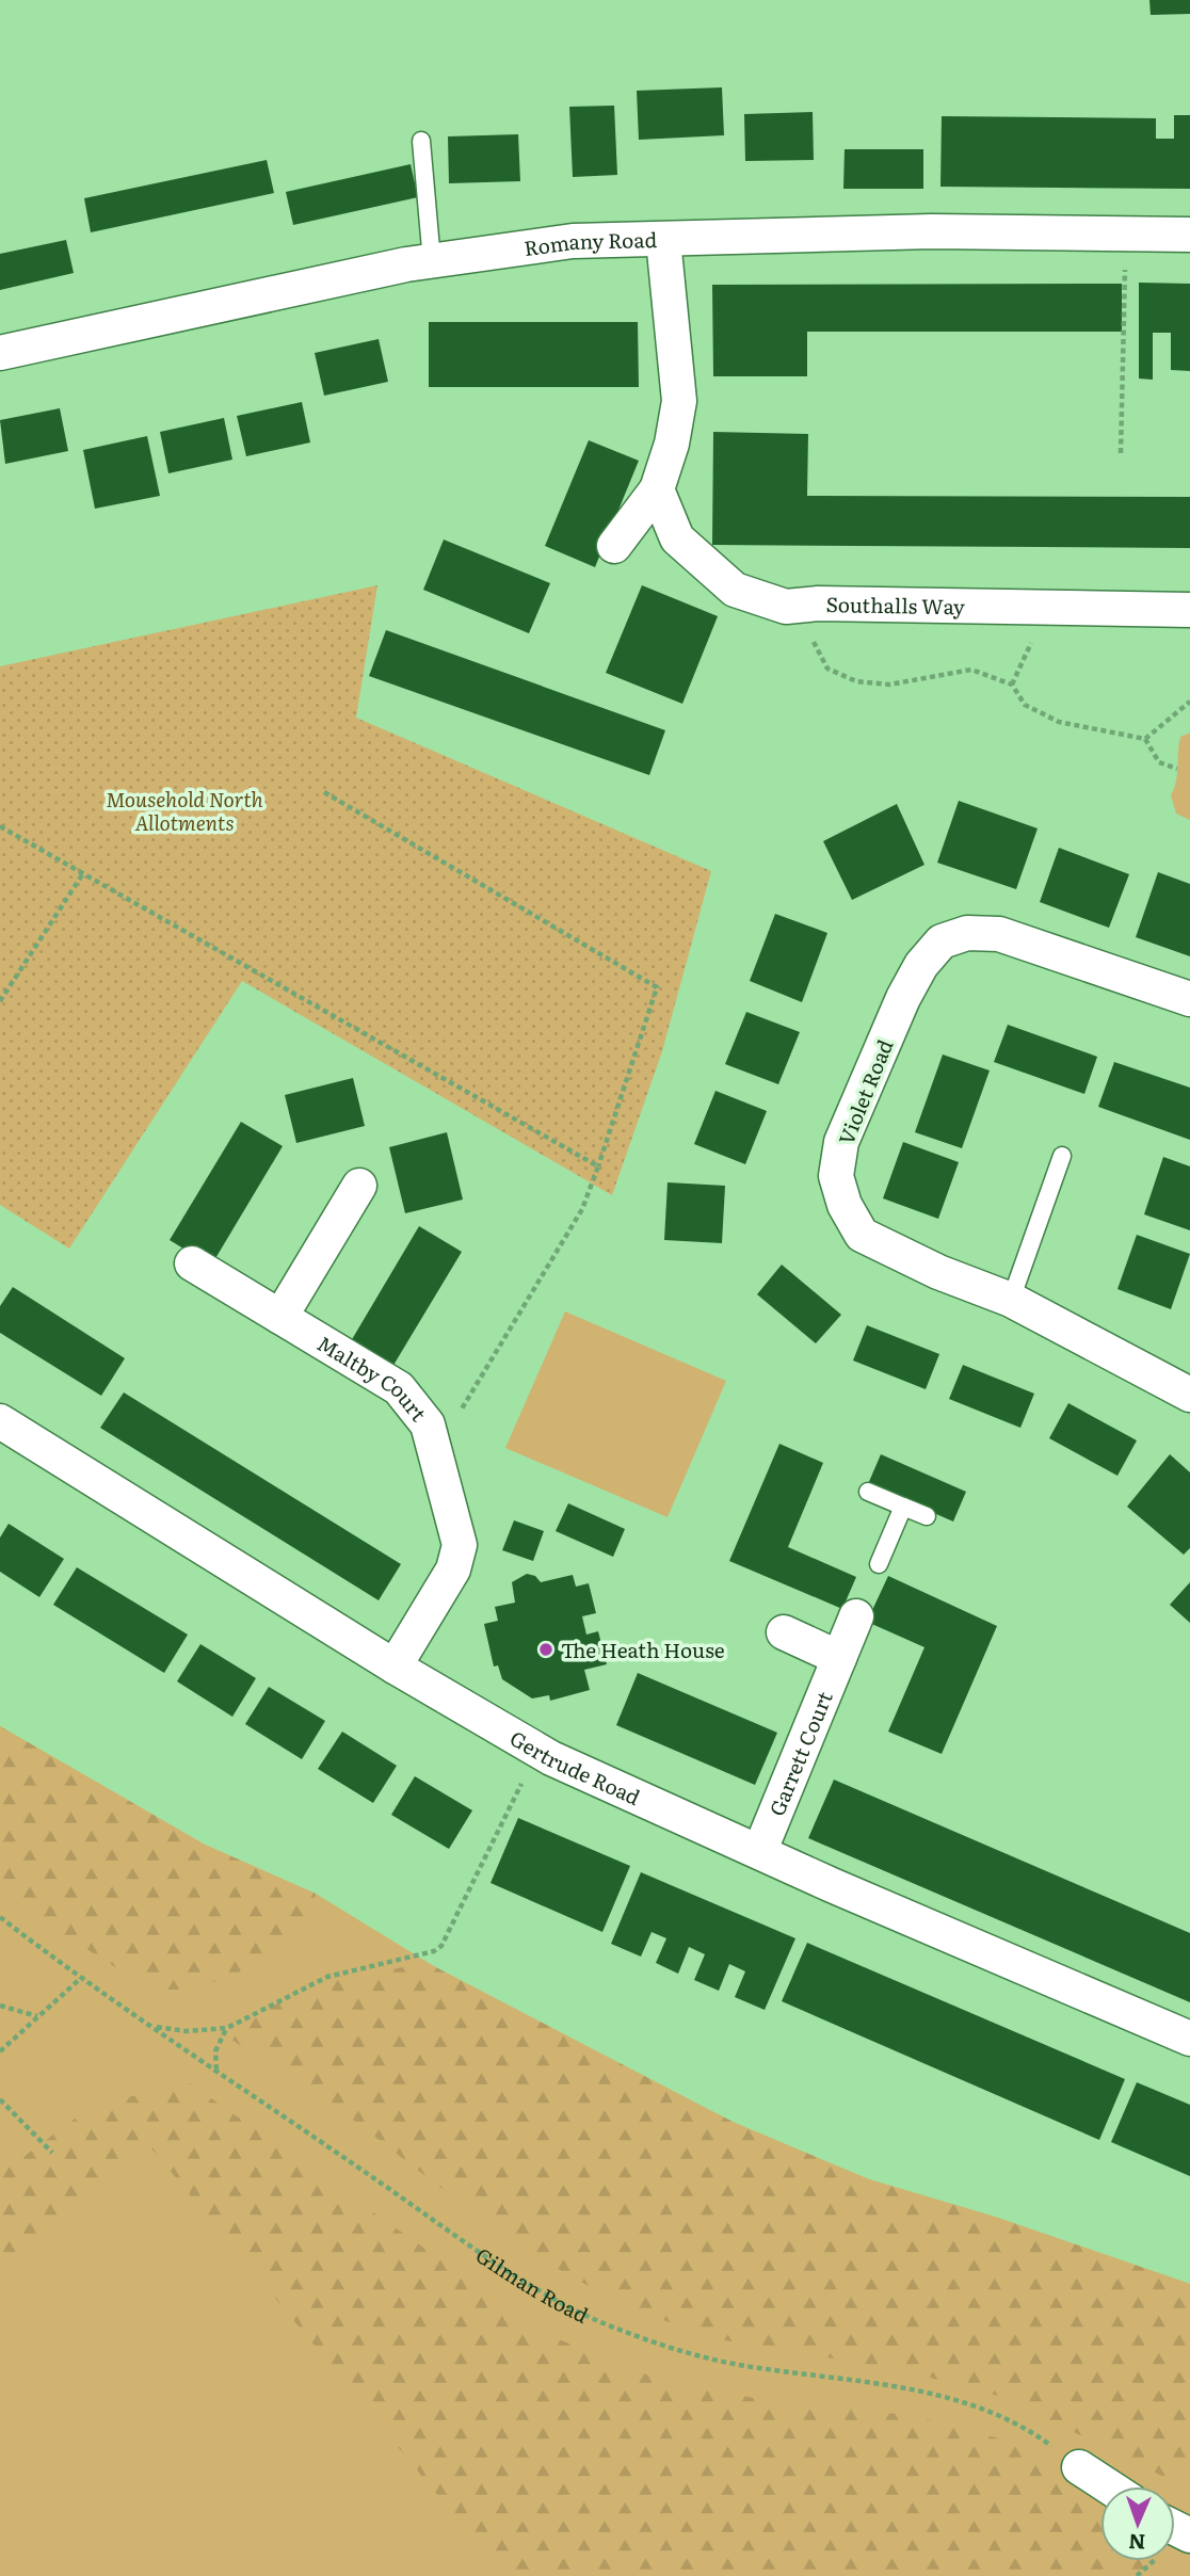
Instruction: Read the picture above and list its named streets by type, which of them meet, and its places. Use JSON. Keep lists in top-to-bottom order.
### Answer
{
  "streets": {
    "street": [
      "Romany Road",
      "Southalls Way",
      "Violet Road",
      "Maltby Court",
      "Garrett Court",
      "Gertrude Road"
    ],
    "path": ["Gilman Road"]
  },
  "crossings": [
    ["Maltby Court", "Gertrude Road"],
    ["Garrett Court", "Gertrude Road"]
  ],
  "parks": ["Mousehold North Allotments"],
  "places": ["The Heath House"],
  "north": "bottom"
}
